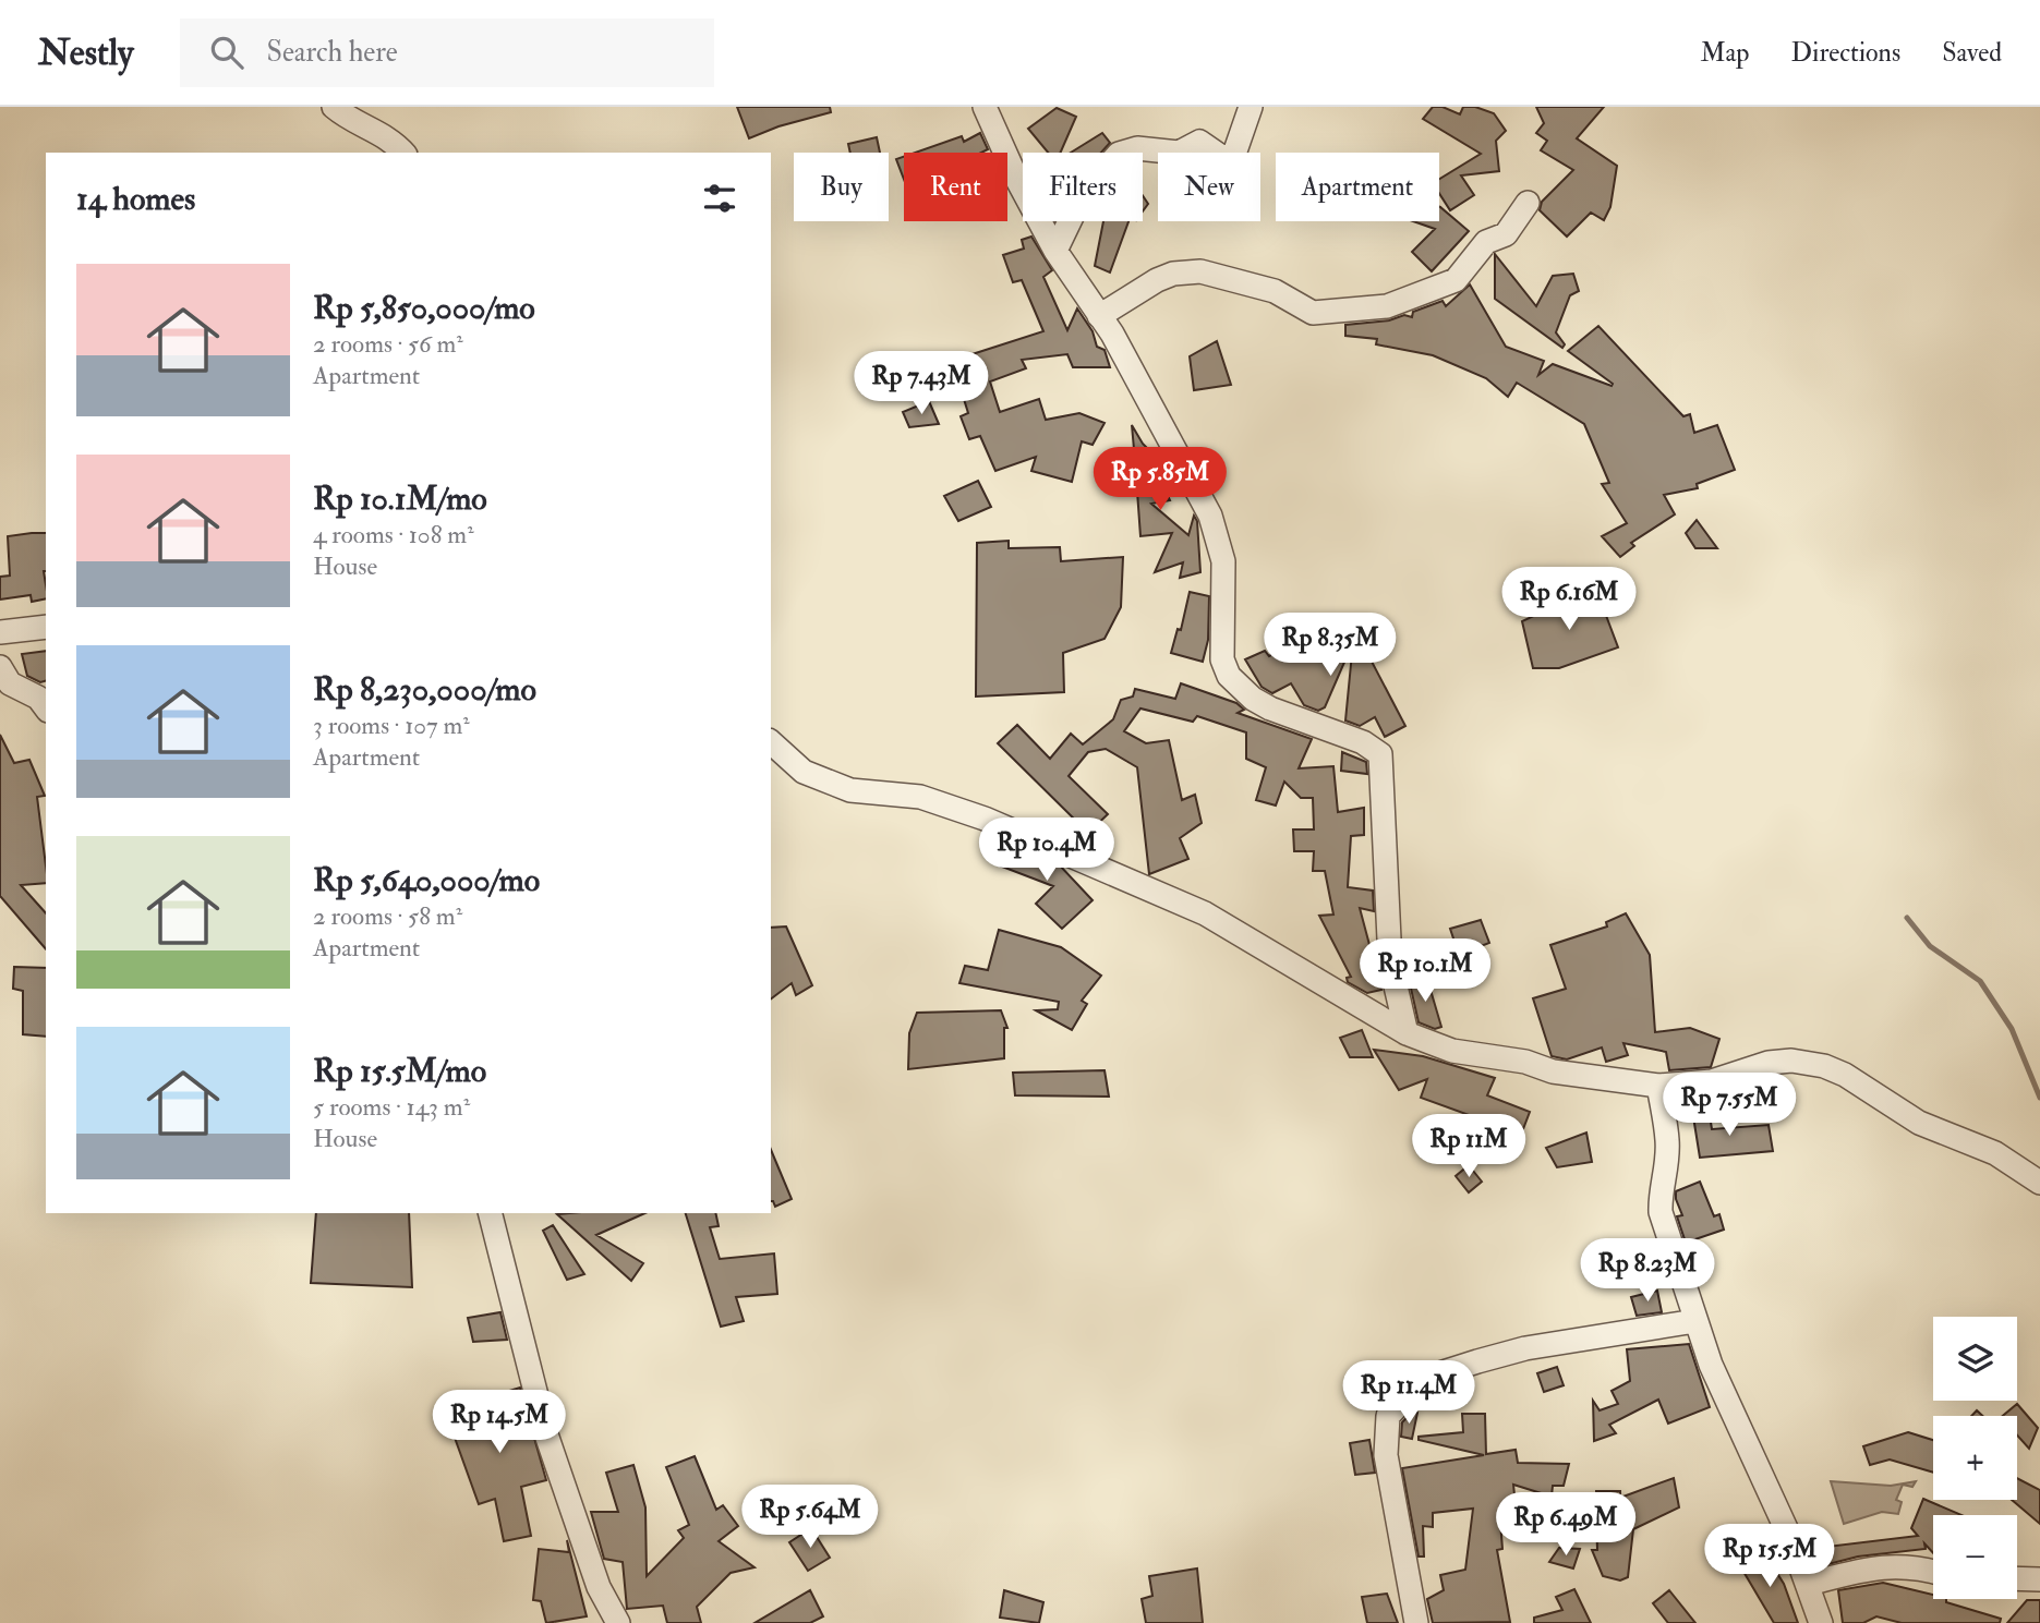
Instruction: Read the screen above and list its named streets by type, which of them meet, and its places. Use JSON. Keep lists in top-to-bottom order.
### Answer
{
  "page": {
    "header": "Nestly",
    "search": "Search here",
    "nav": ["Map", "Directions", "Saved"],
    "chip": [
      "Buy",
      "Rent",
      "Filters",
      "New",
      "Apartment"
    ],
    "heading": "14 homes",
    "list": [
      {
        "name": "Rp 5,850,000/mo",
        "note": "2 rooms · 56 m² · Apartment"
      },
      {
        "name": "Rp 10.1M/mo",
        "note": "4 rooms · 108 m² · House"
      },
      {
        "name": "Rp 8,230,000/mo",
        "note": "3 rooms · 107 m² · Apartment"
      },
      {
        "name": "Rp 5,640,000/mo",
        "note": "2 rooms · 58 m² · Apartment"
      },
      {
        "name": "Rp 15.5M/mo",
        "note": "5 rooms · 143 m² · House"
      }
    ],
    "price": [
      "Rp 7.43M",
      "Rp 5.85M",
      "Rp 6.16M",
      "Rp 8.35M",
      "Rp 10.4M",
      "Rp 10.1M",
      "Rp 7.55M",
      "Rp 11M",
      "Rp 8.23M",
      "Rp 11.4M",
      "Rp 14.5M",
      "Rp 5.64M",
      "Rp 6.49M",
      "Rp 15.5M"
    ],
    "map_buttons": ["+", "−"]
  }
}
